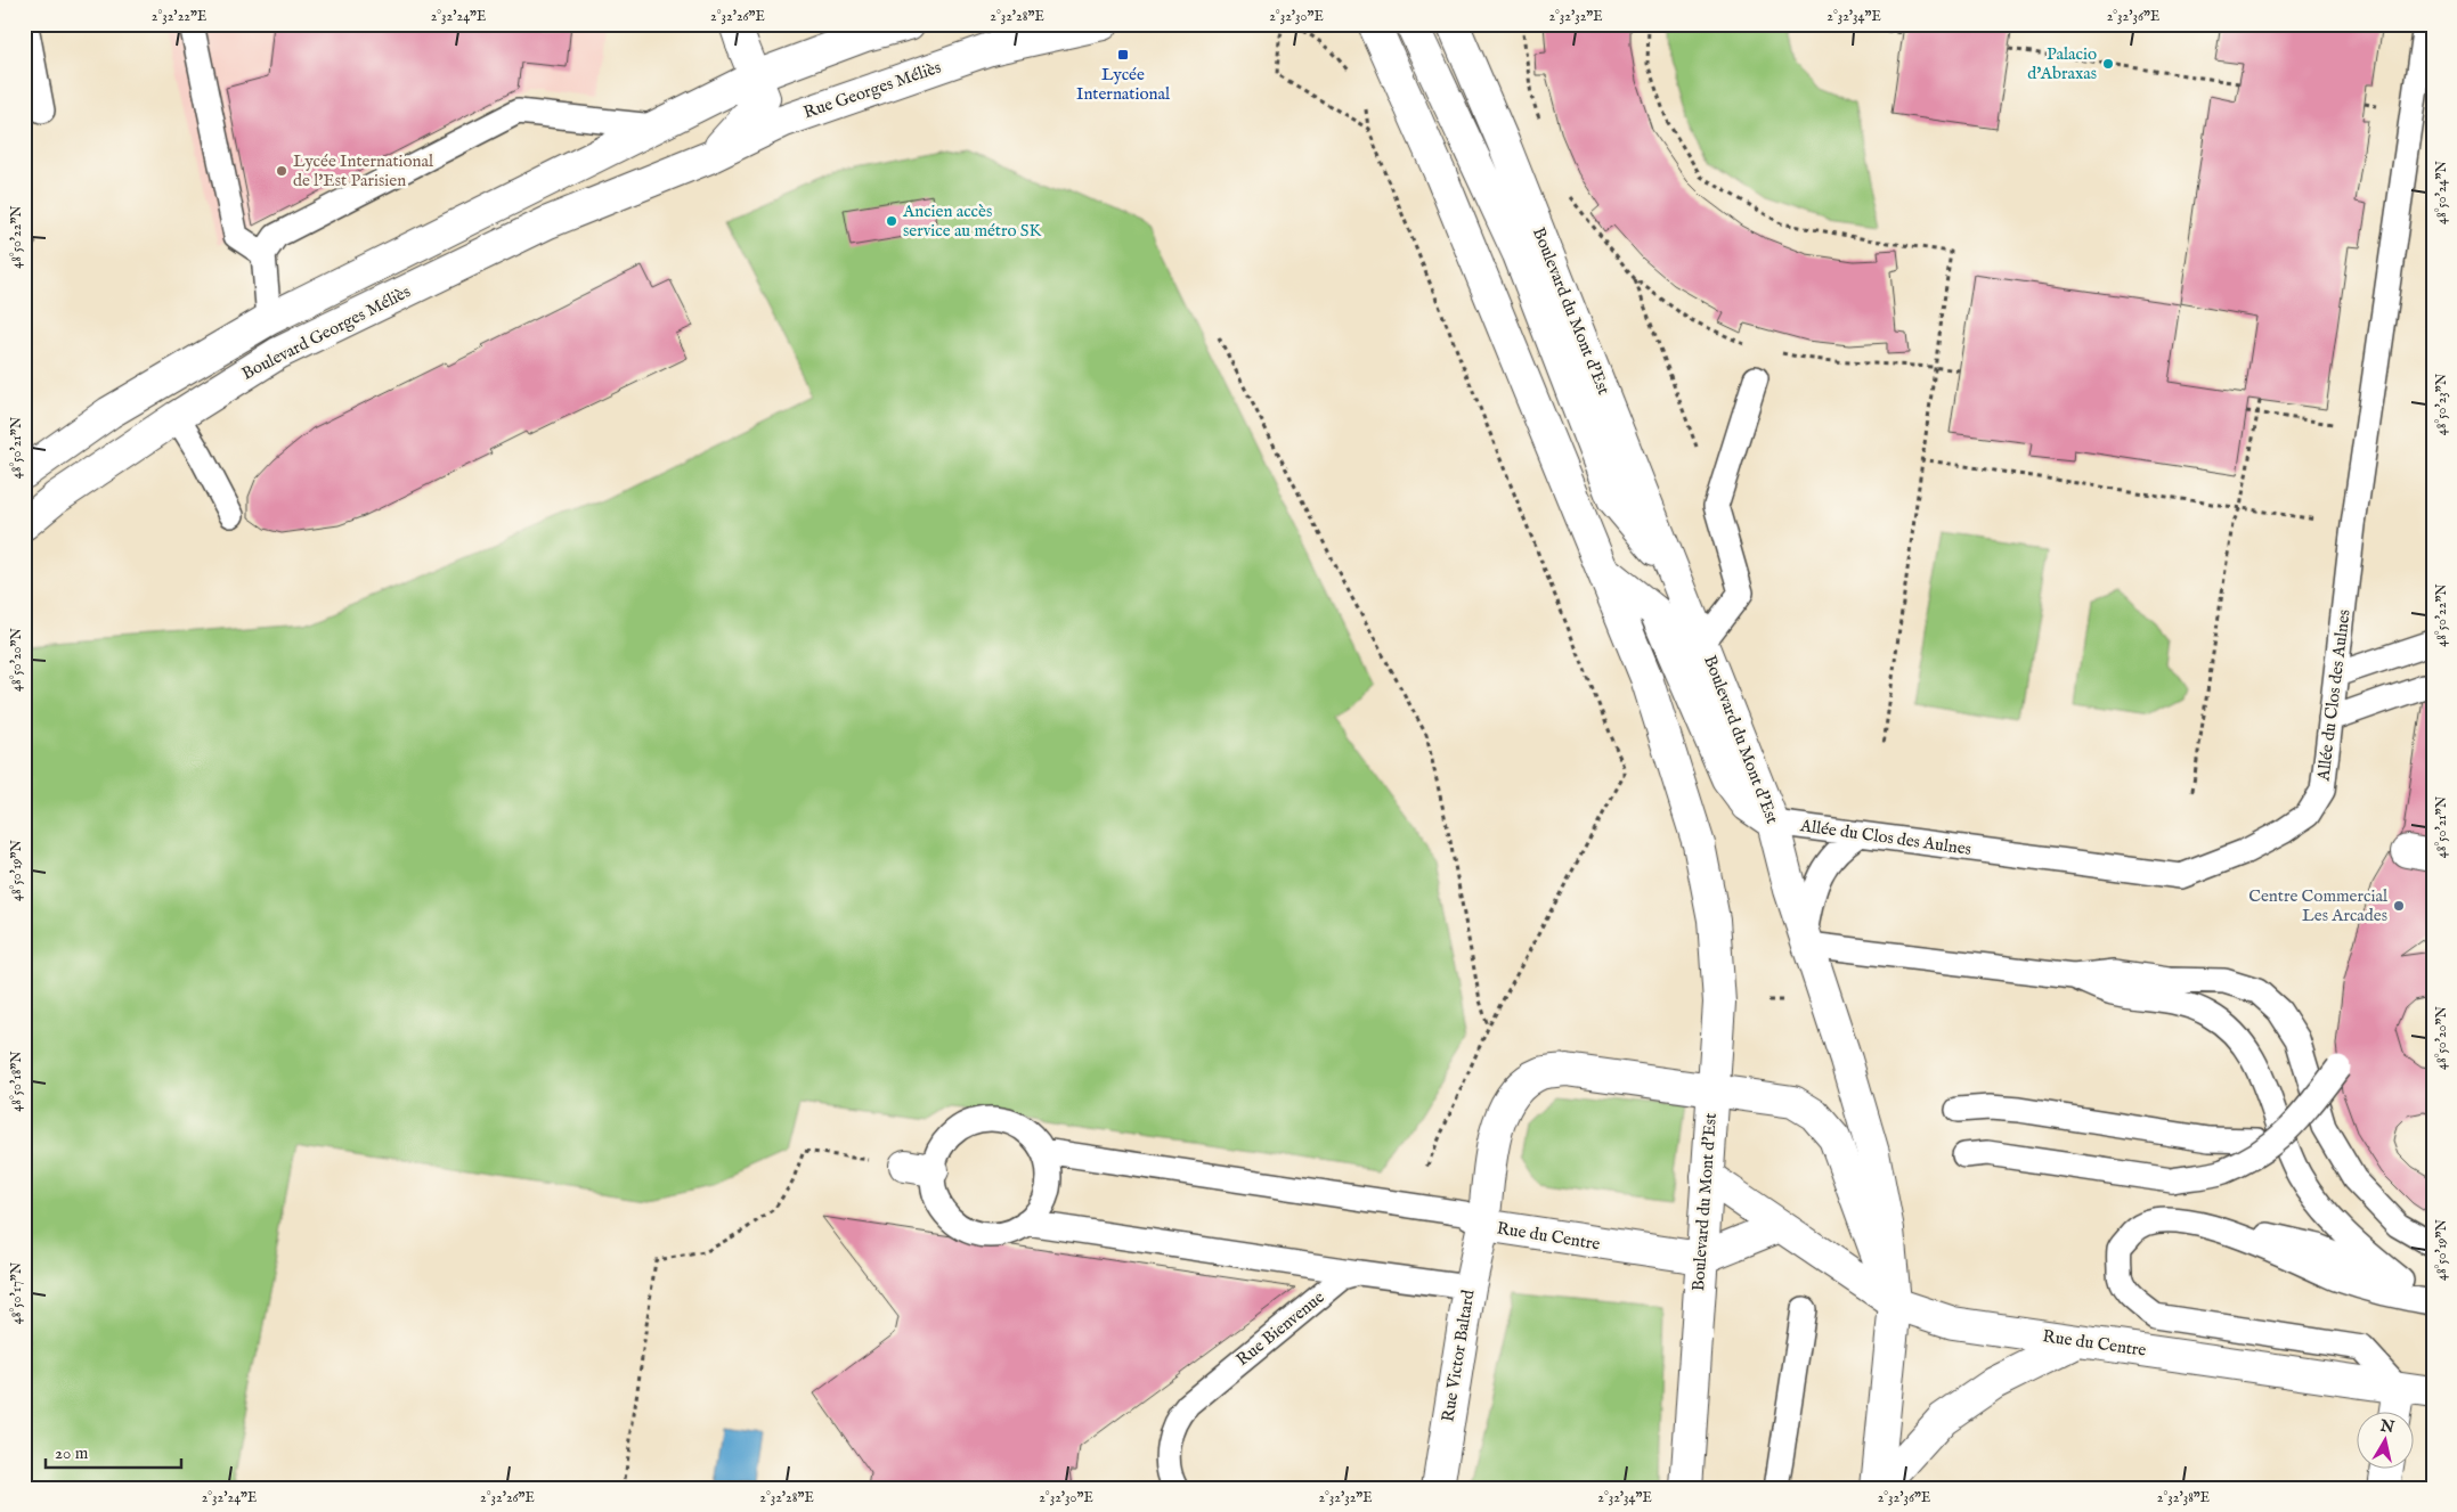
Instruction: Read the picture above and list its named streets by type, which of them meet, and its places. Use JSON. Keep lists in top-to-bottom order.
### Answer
{
  "streets": {
    "main road": [
      "Rue Georges Méliès",
      "Boulevard du Mont d'Est",
      "Boulevard Georges Méliès",
      "Rue du Centre",
      "Rue Victor Baltard"
    ],
    "lane": ["Allée du Clos des Aulnes", "Rue Bienvenue"]
  },
  "crossings": [
    ["Rue Georges Méliès", "Boulevard Georges Méliès"],
    ["Boulevard du Mont d'Est", "Allée du Clos des Aulnes"],
    ["Boulevard du Mont d'Est", "Rue du Centre"],
    ["Rue du Centre", "Rue Victor Baltard"]
  ],
  "places": {
    "transit": ["Lycée International"],
    "other": [
      "Palacio d'Abraxas",
      "Lycée International de l'Est Parisien",
      "Ancien accès service au métro SK",
      "Centre Commercial Les Arcades"
    ]
  },
  "scale_bar": "20 m",
  "north": "top",
  "coordinates": [
    "2°32'22\"E",
    "2°32'24\"E",
    "2°32'26\"E",
    "2°32'28\"E",
    "2°32'30\"E",
    "2°32'32\"E",
    "2°32'34\"E",
    "2°32'36\"E",
    "48°50'24\"N",
    "48°50'22\"N",
    "48°50'23\"N",
    "48°50'21\"N",
    "48°50'20\"N",
    "48°50'19\"N",
    "48°50'18\"N",
    "48°50'17\"N",
    "2°32'38\"E"
  ]
}
